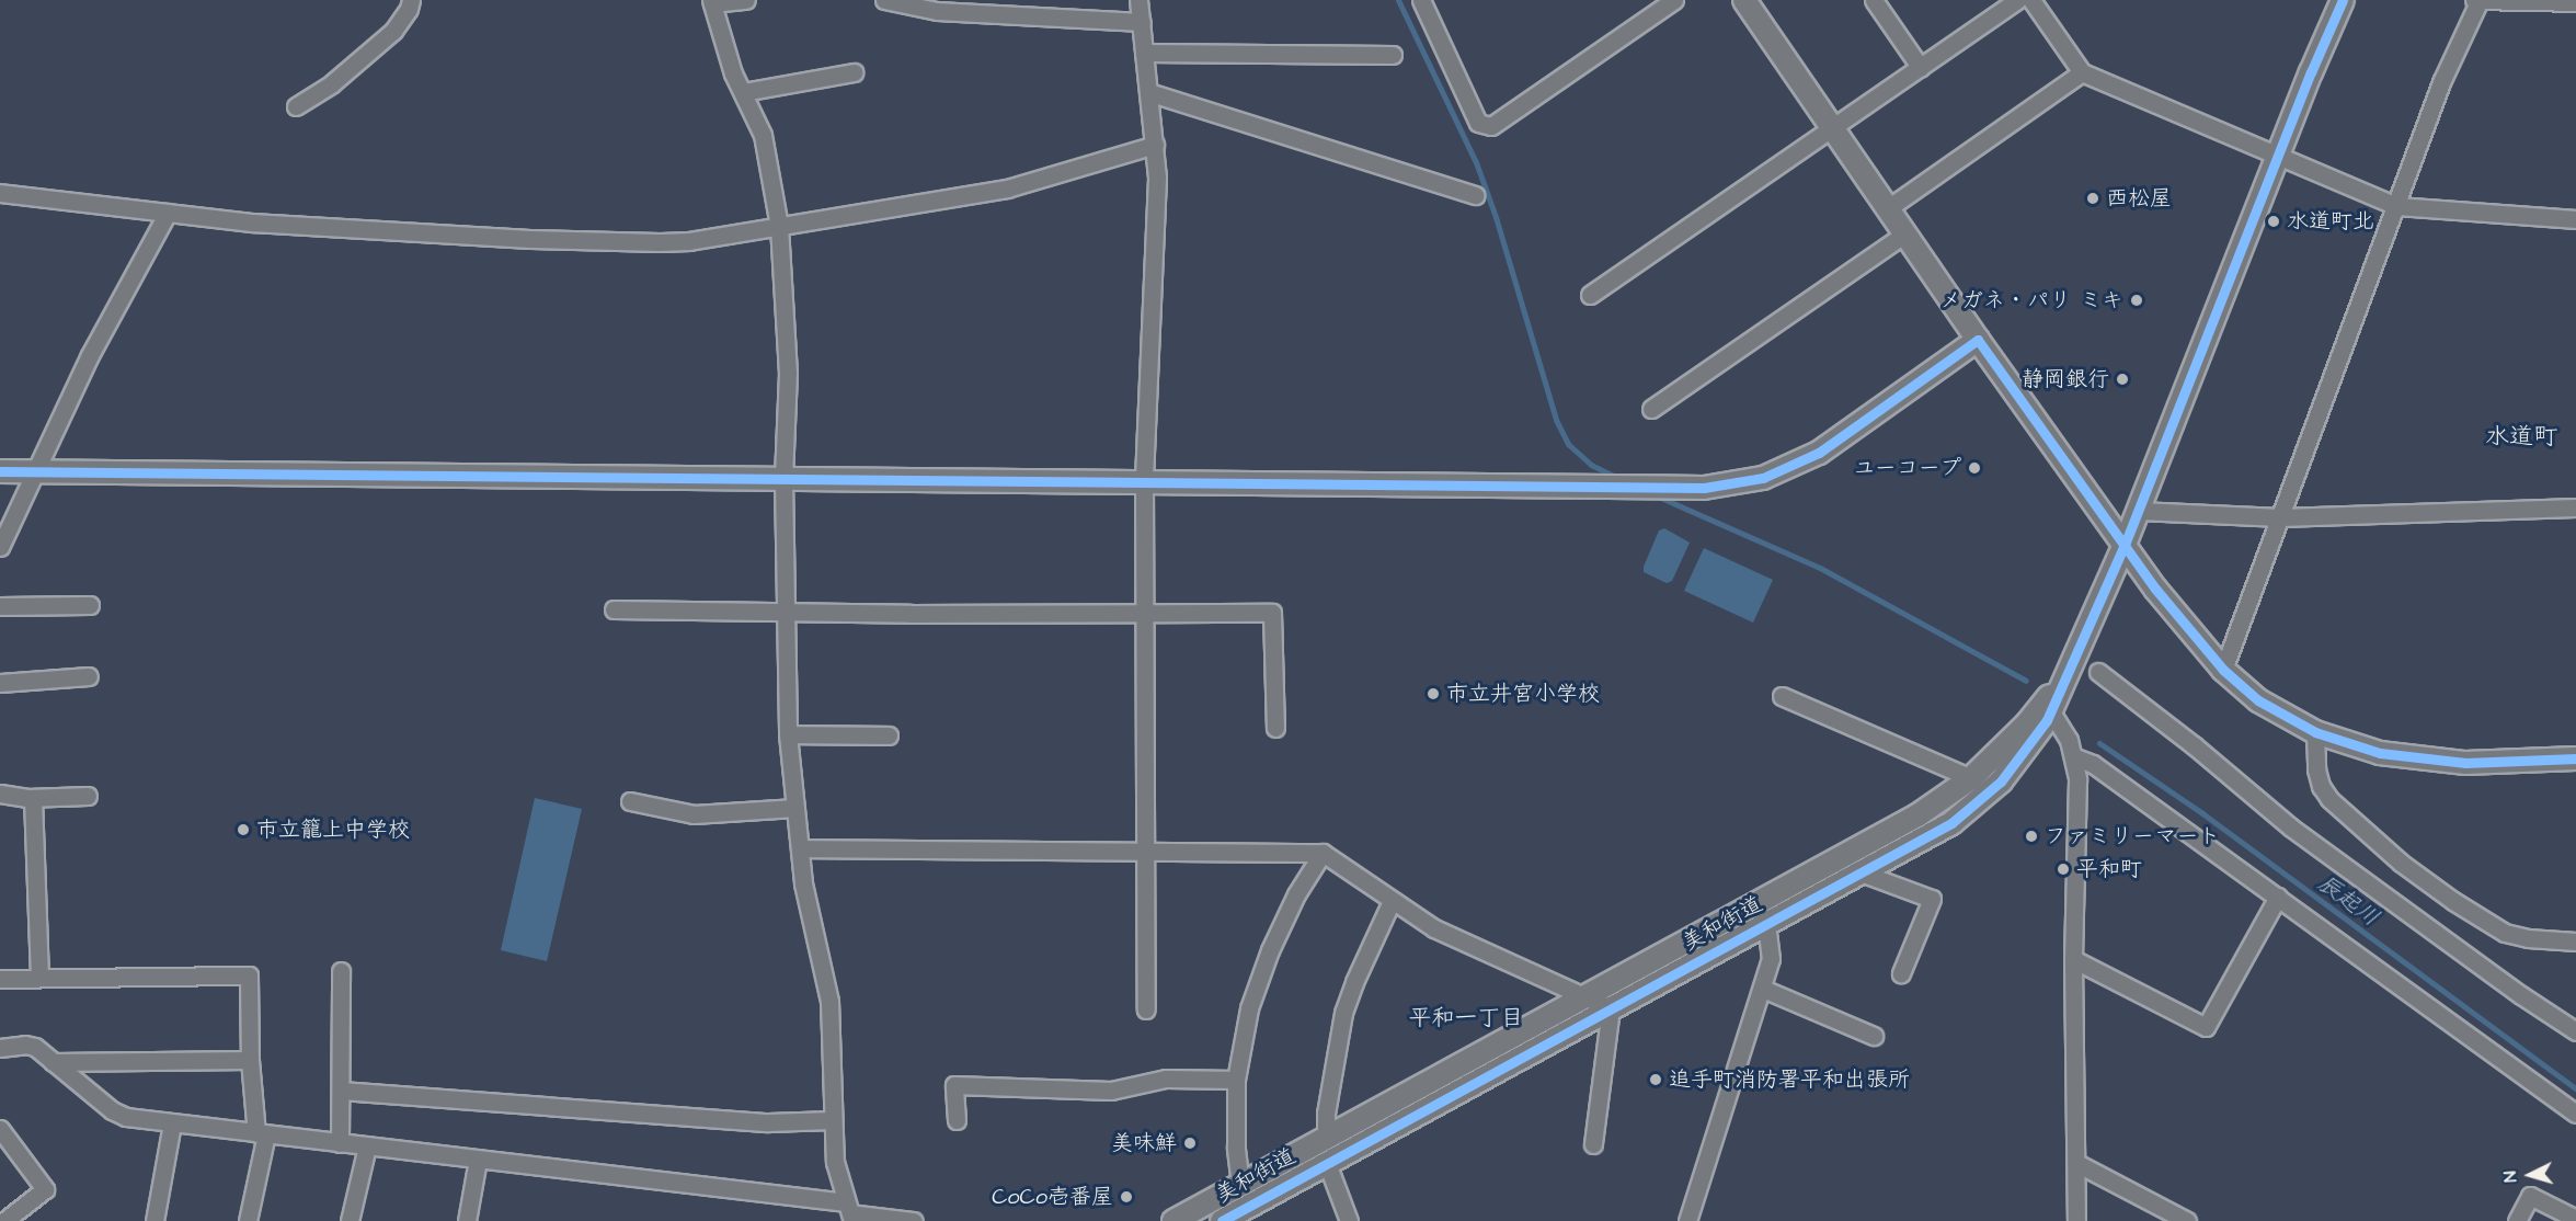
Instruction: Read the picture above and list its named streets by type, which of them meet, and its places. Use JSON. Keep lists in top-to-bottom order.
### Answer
{
  "streets": {
    "street": ["美和街道"]
  },
  "districts": ["水道町", "平和一丁目"],
  "water": ["辰起川"],
  "places": [
    "西松屋",
    "水道町北",
    "メガネ・パリ ミキ",
    "静岡銀行",
    "ユーコープ",
    "市立井宮小学校",
    "市立籠上中学校",
    "ファミリーマート",
    "平和町",
    "追手町消防署平和出張所",
    "美味鮮",
    "CoCo壱番屋"
  ],
  "north": "left"
}
